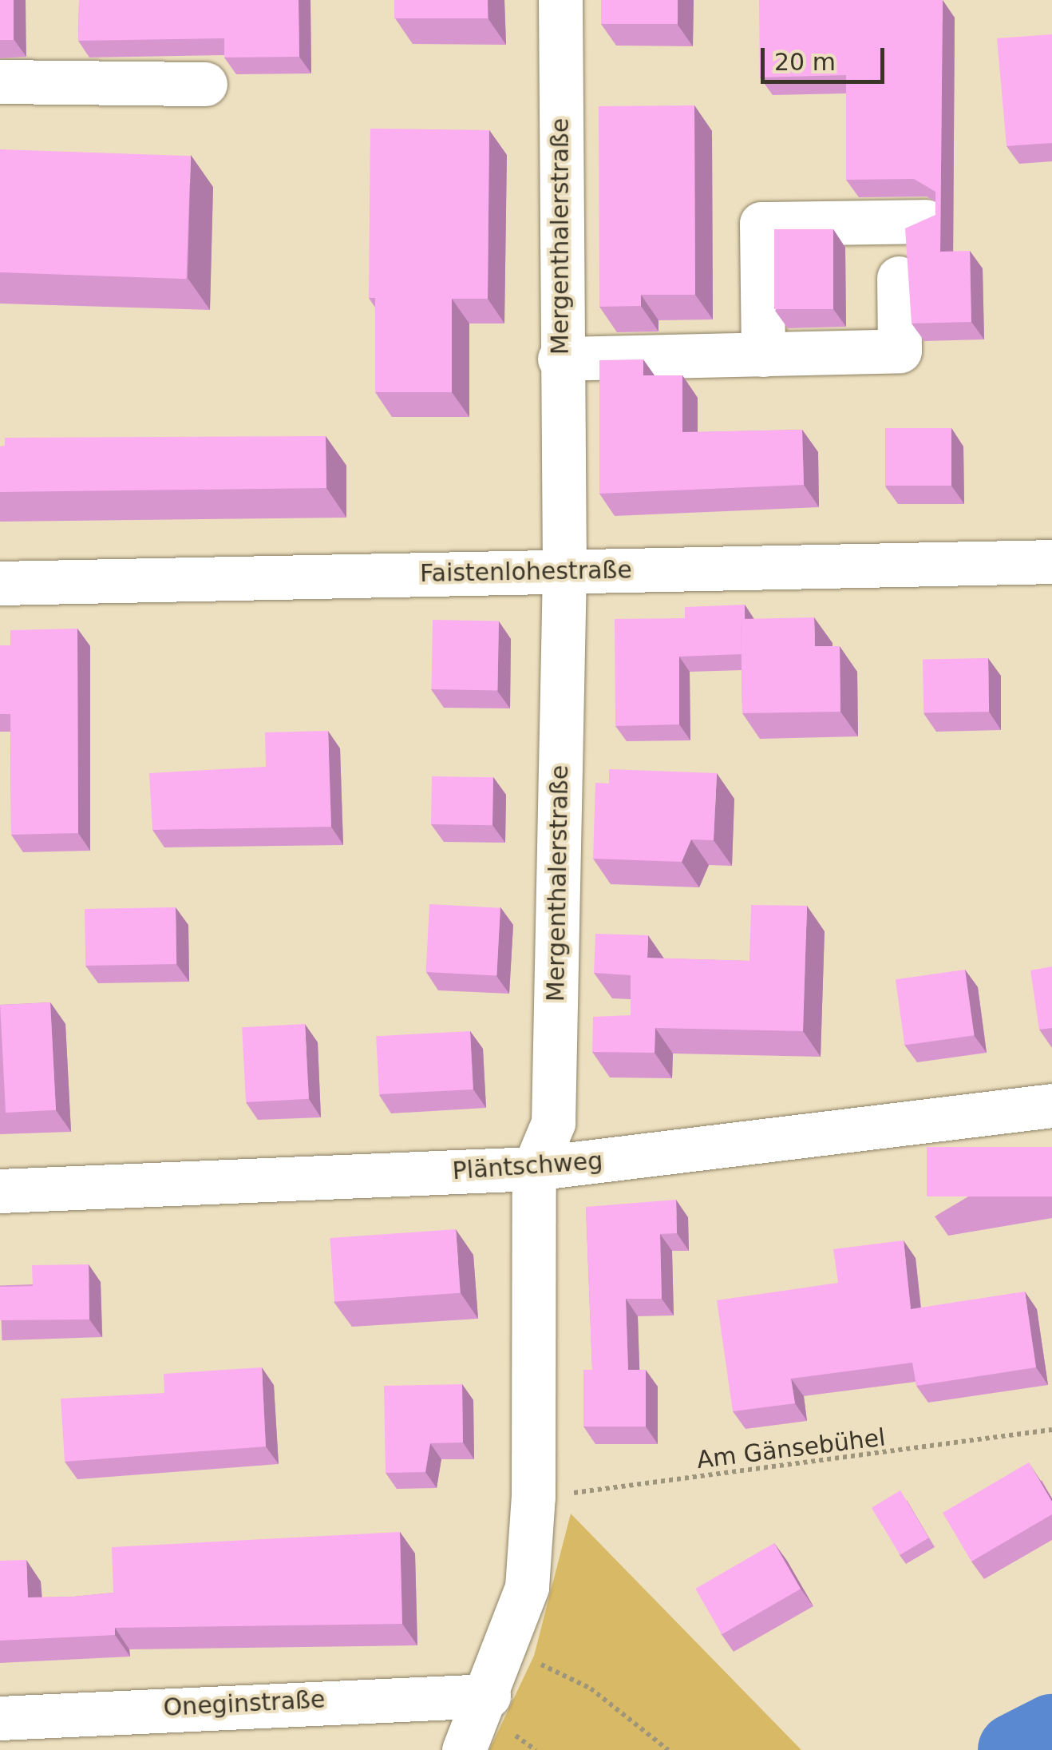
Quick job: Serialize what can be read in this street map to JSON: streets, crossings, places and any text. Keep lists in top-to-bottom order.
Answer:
{
  "streets": {
    "street": [
      "Mergenthalerstraße",
      "Faistenlohestraße",
      "Pläntschweg",
      "Oneginstraße"
    ],
    "path": ["Am Gänsebühel"]
  },
  "crossings": [
    ["Mergenthalerstraße", "Faistenlohestraße"],
    ["Mergenthalerstraße", "Pläntschweg"],
    ["Mergenthalerstraße", "Am Gänsebühel"],
    ["Mergenthalerstraße", "Oneginstraße"]
  ],
  "scale_bar": "20 m"
}
